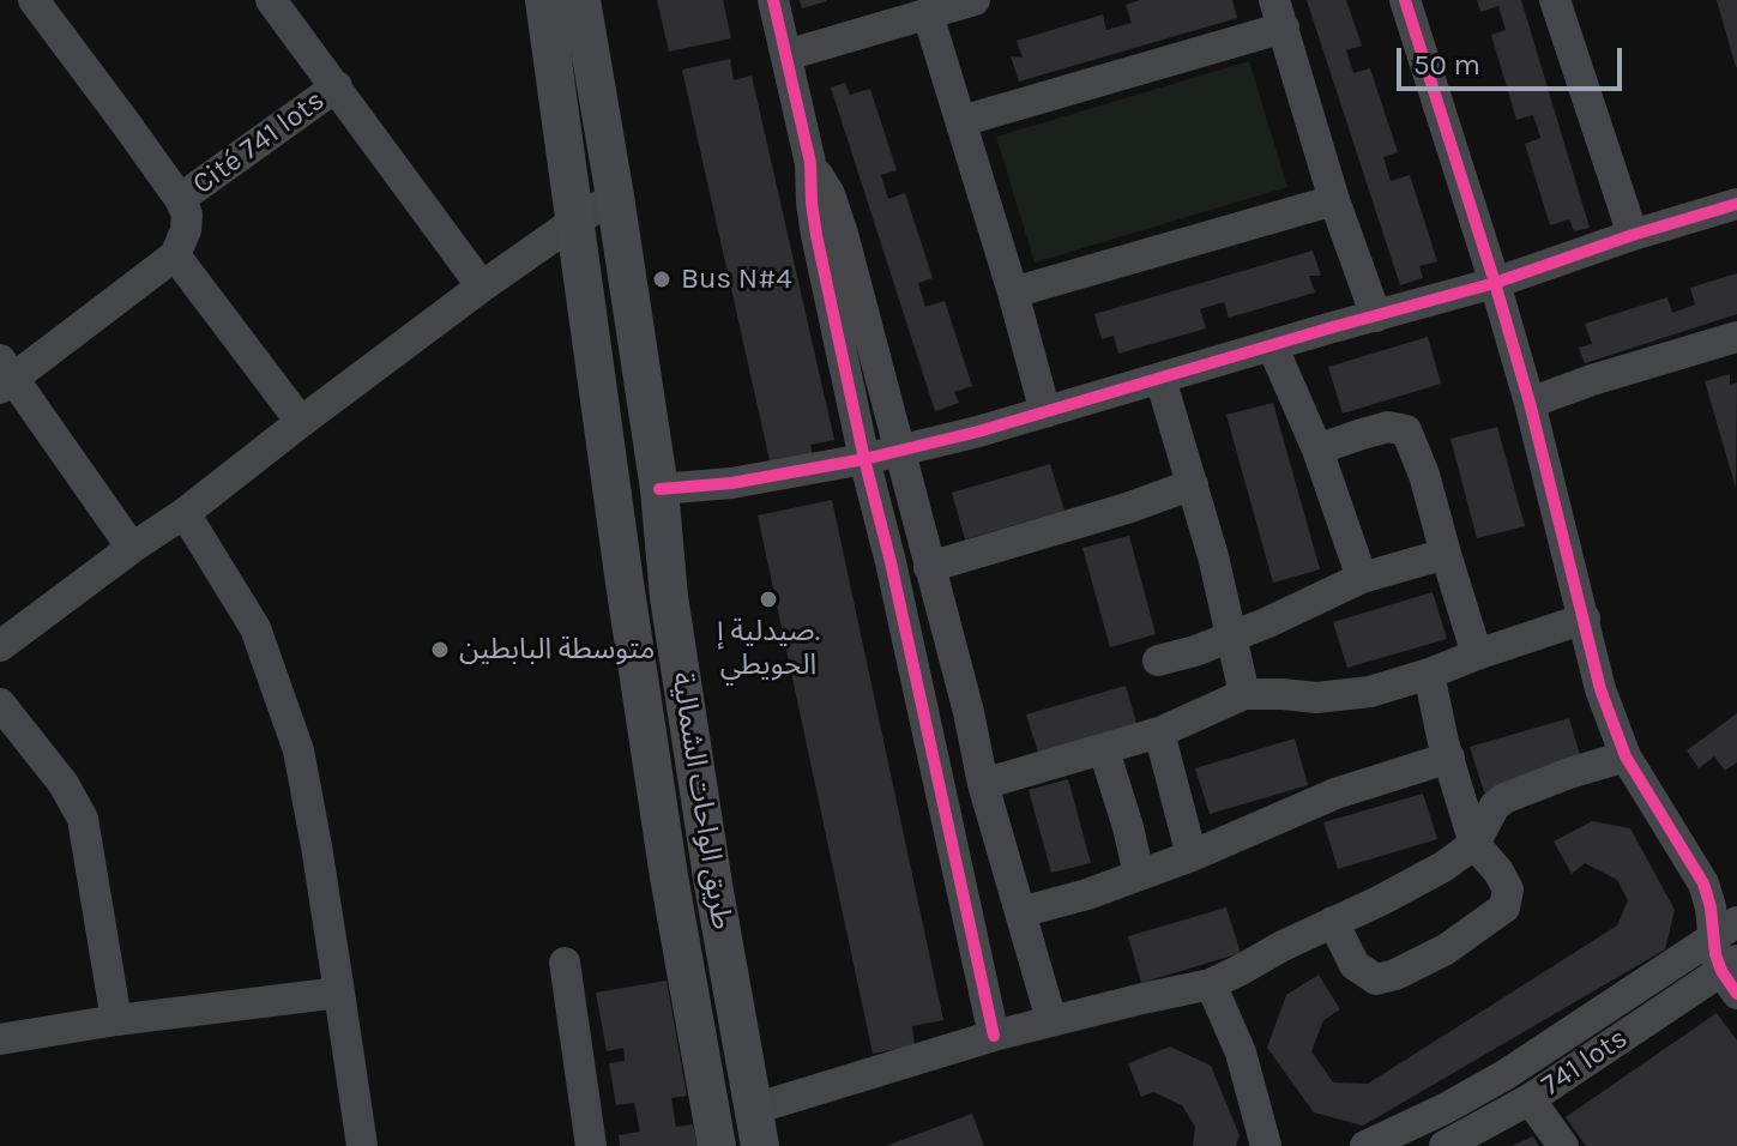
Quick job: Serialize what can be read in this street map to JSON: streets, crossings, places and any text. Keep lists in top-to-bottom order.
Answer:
{
  "streets": {
    "main road": ["طريق الواحات الشمالية"],
    "street": ["Cité 741 lots", "741 lots"]
  },
  "places": ["Bus N#4", "صيدلية إ. الحويطي", "متوسطة البابطين"],
  "scale_bar": "50 m"
}
